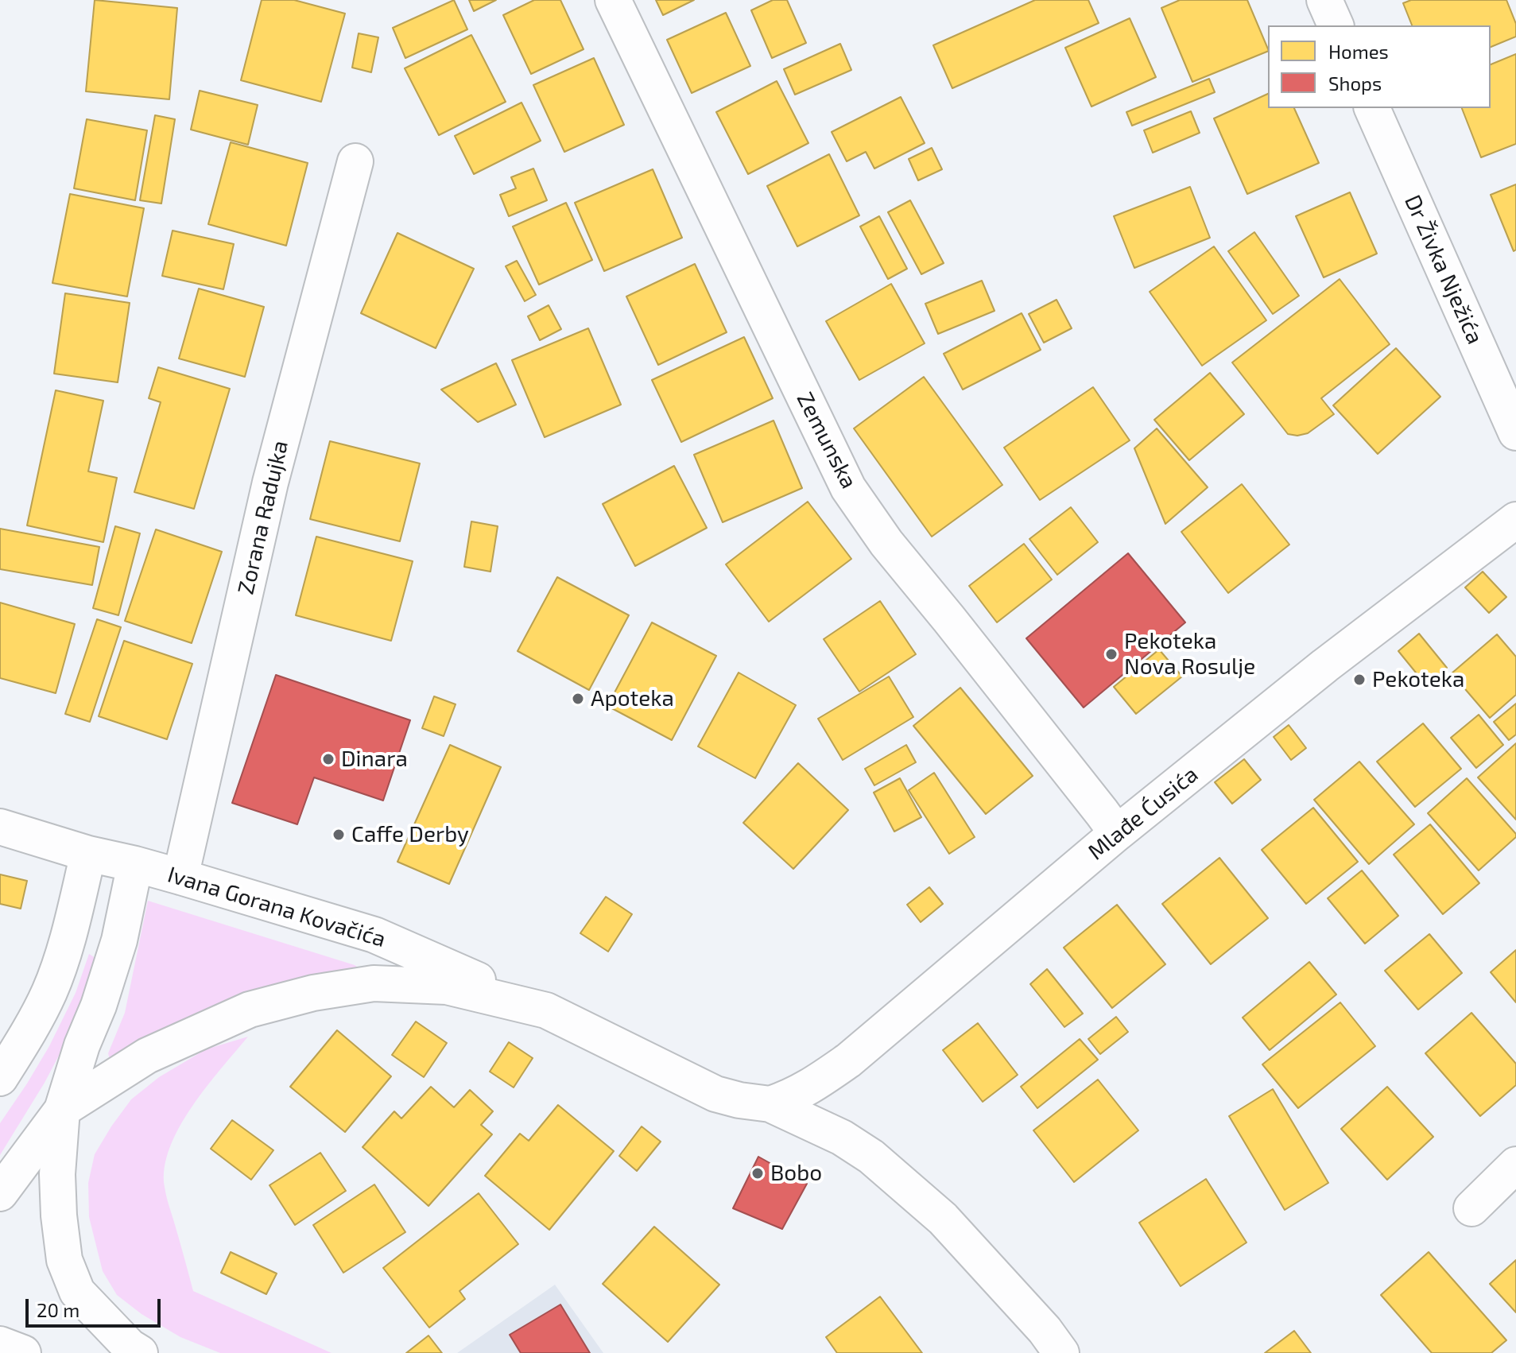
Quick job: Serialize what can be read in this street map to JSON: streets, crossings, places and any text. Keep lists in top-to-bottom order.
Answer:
{
  "streets": {
    "street": [
      "Dr Živka Nježića",
      "Zemunska",
      "Zorana Radujka",
      "Mlađe Ćusića",
      "Ivana Gorana Kovačića"
    ]
  },
  "crossings": [
    ["Zemunska", "Mlađe Ćusića"],
    ["Zorana Radujka", "Ivana Gorana Kovačića"]
  ],
  "places": [
    "Pekoteka Nova Rosulje",
    "Pekoteka",
    "Apoteka",
    "Dinara",
    "Caffe Derby",
    "Bobo"
  ],
  "legend": ["Homes", "Shops"],
  "scale_bar": "20 m"
}
